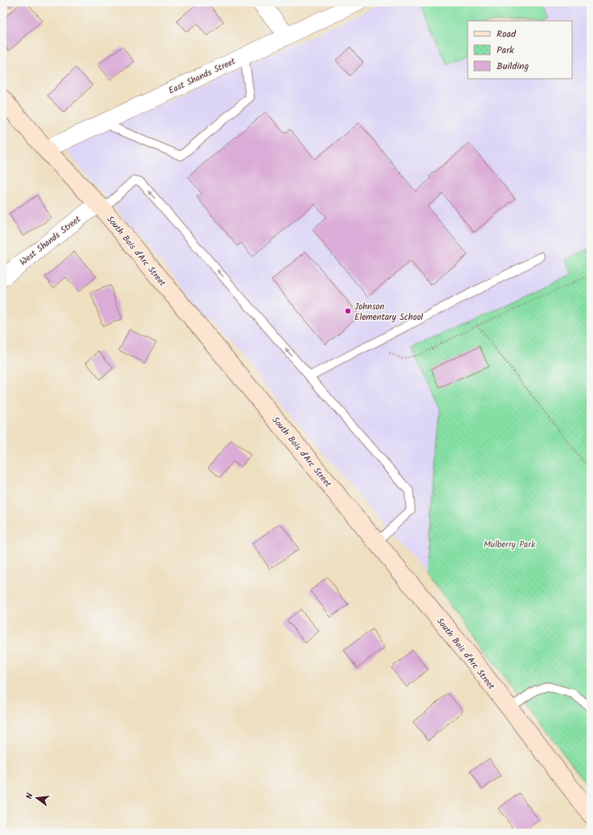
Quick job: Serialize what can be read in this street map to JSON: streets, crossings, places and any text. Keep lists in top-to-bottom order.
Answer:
{
  "streets": {
    "main road": ["South Bois d'Arc Street"],
    "street": ["East Shands Street", "West Shands Street"]
  },
  "crossings": [
    ["East Shands Street", "South Bois d'Arc Street"],
    ["West Shands Street", "South Bois d'Arc Street"]
  ],
  "parks": ["Mulberry Park"],
  "places": ["Johnson Elementary School"],
  "legend": ["Road", "Park", "Building"],
  "north": "left"
}
